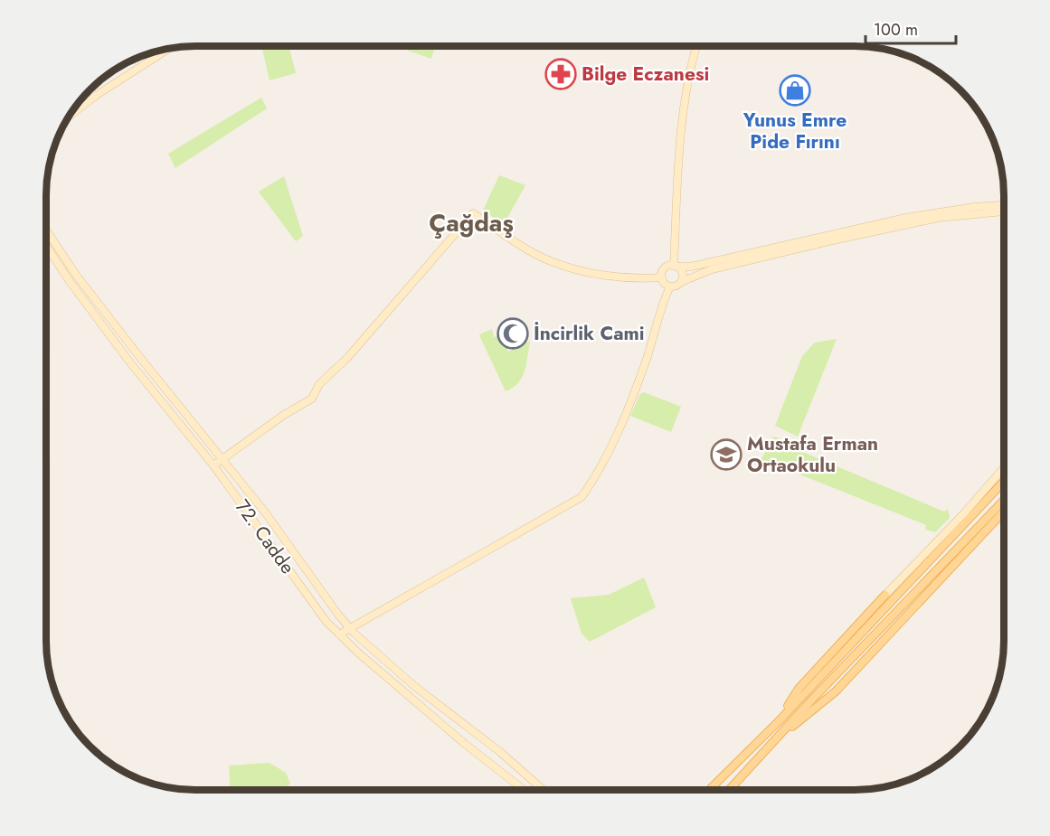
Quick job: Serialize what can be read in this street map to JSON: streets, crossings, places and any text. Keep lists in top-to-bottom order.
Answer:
{
  "streets": {
    "main road": ["72. Cadde"]
  },
  "districts": ["Çağdaş"],
  "places": {
    "pharmacy": ["Bilge Eczanesi"],
    "shop": ["Yunus Emre Pide Fırını"],
    "mosque": ["İncirlik Cami"],
    "school or university": ["Mustafa Erman Ortaokulu"]
  },
  "scale_bar": "100 m"
}
